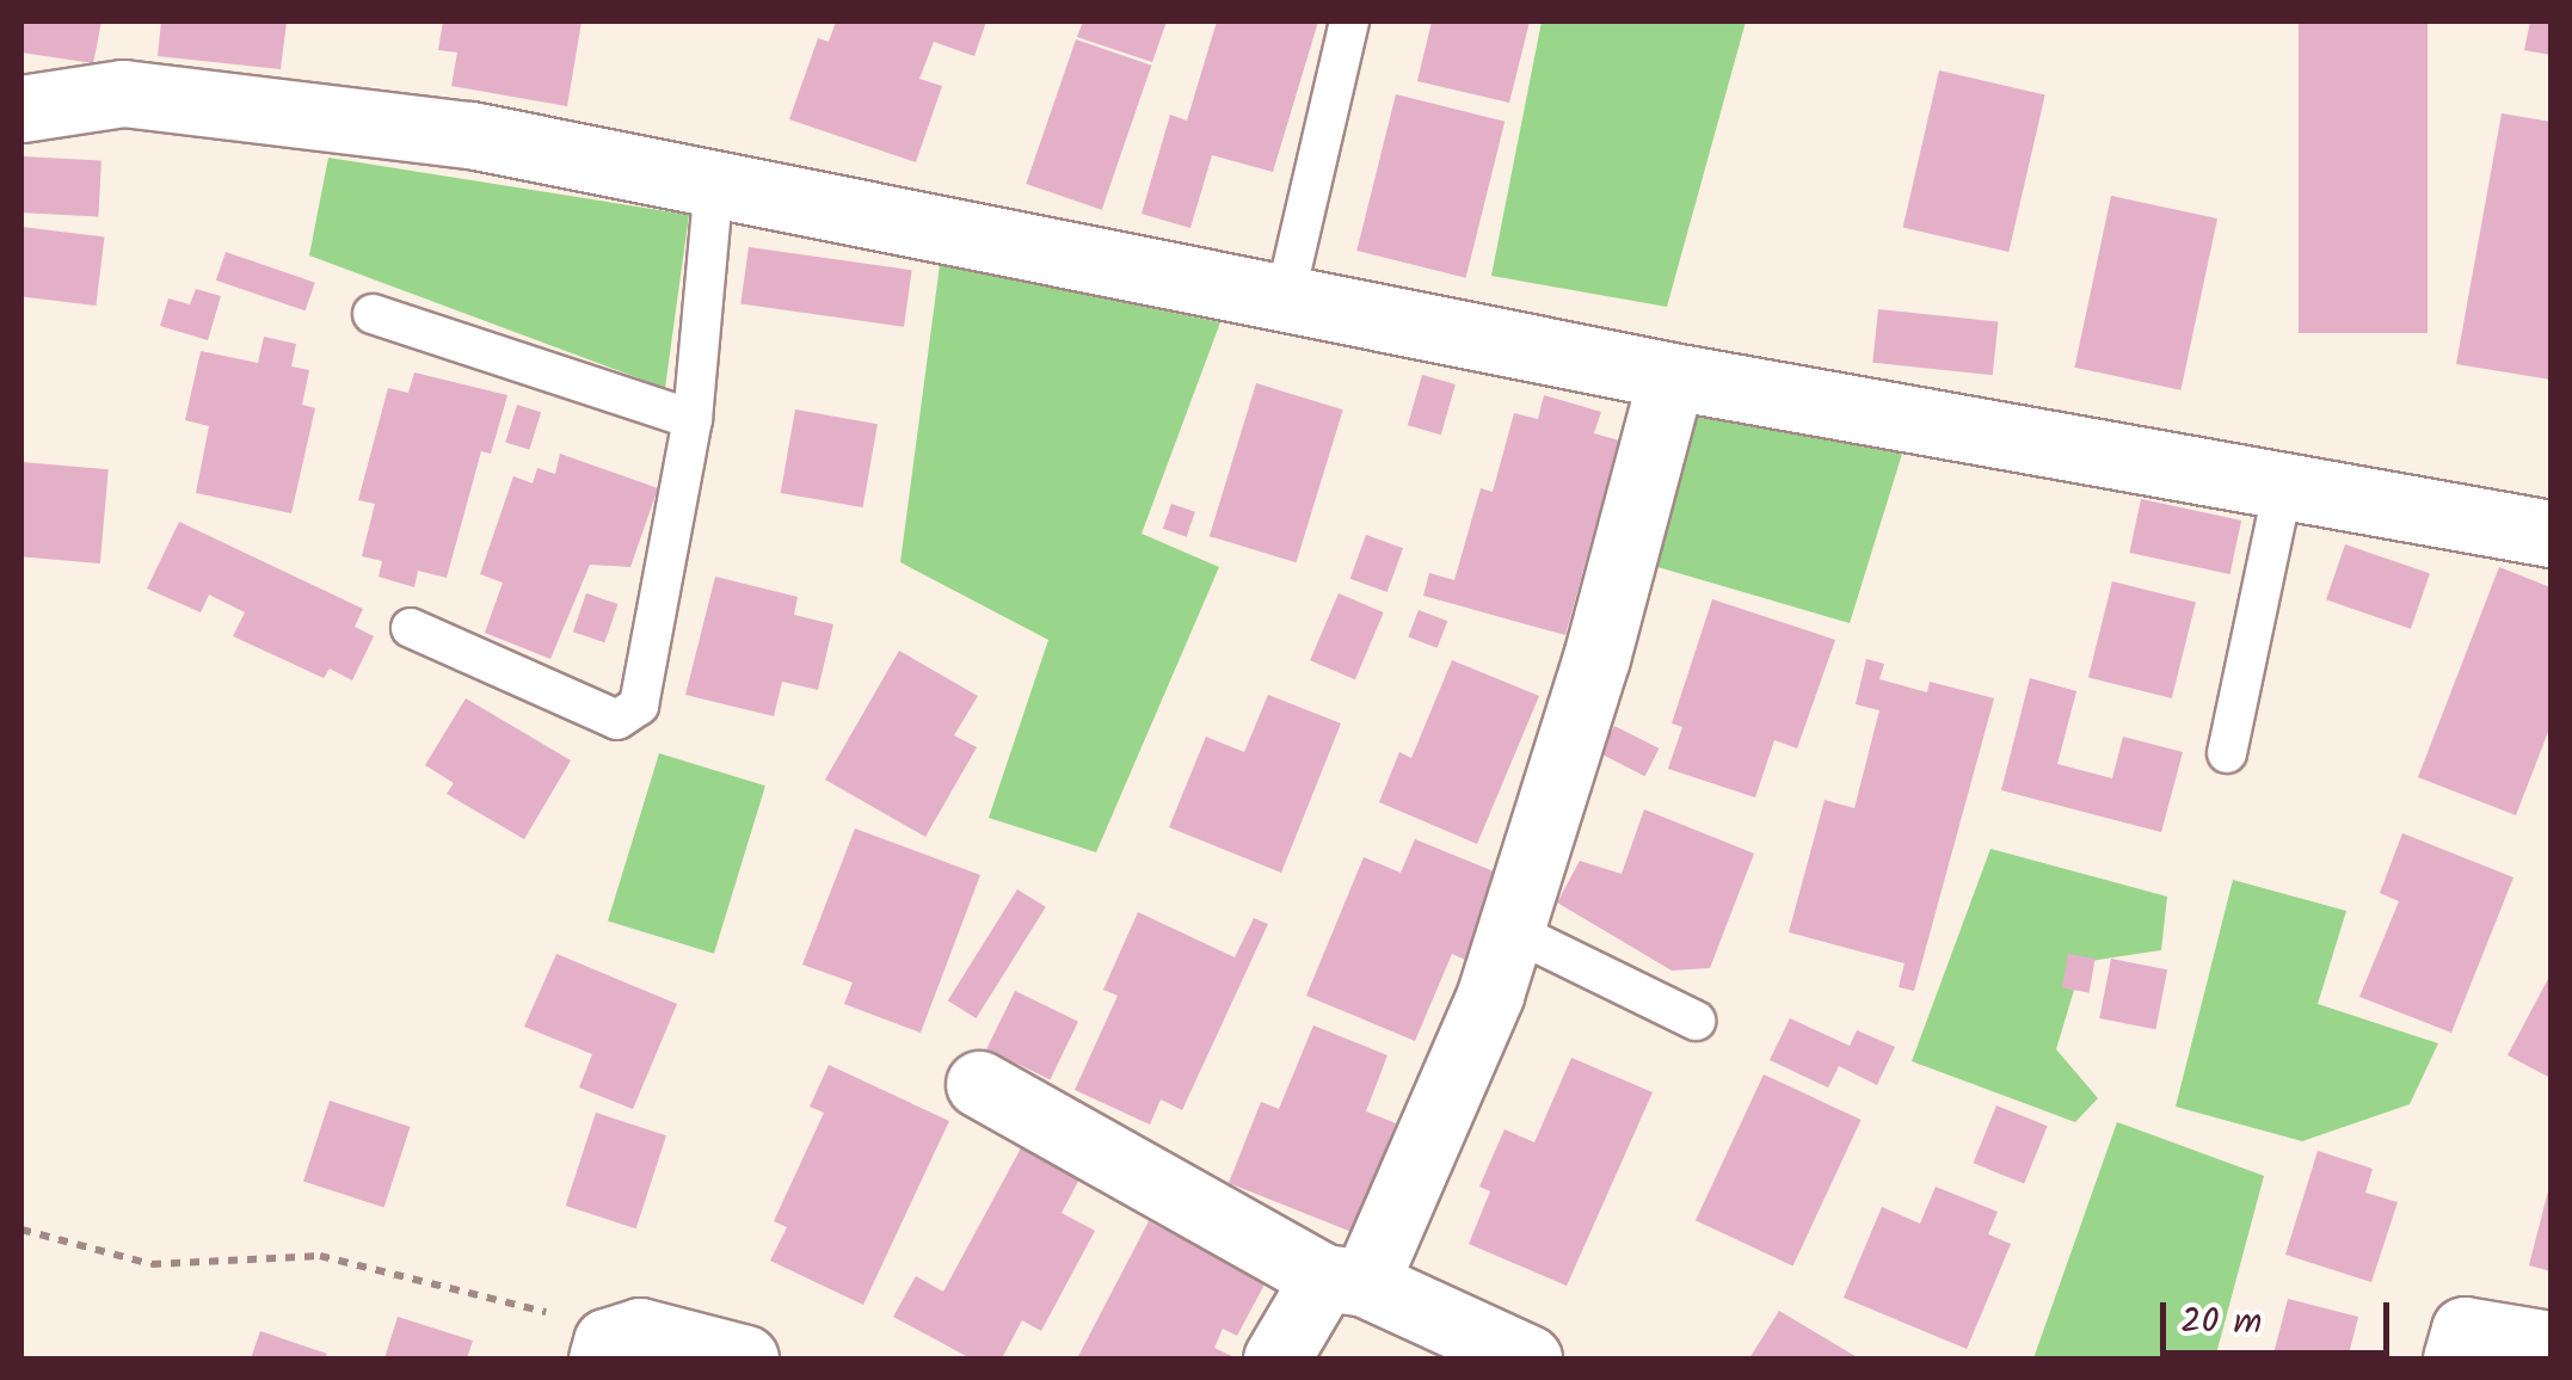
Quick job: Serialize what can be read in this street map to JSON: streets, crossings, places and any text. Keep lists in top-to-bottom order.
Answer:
{
  "scale_bar": "20 m"
}
